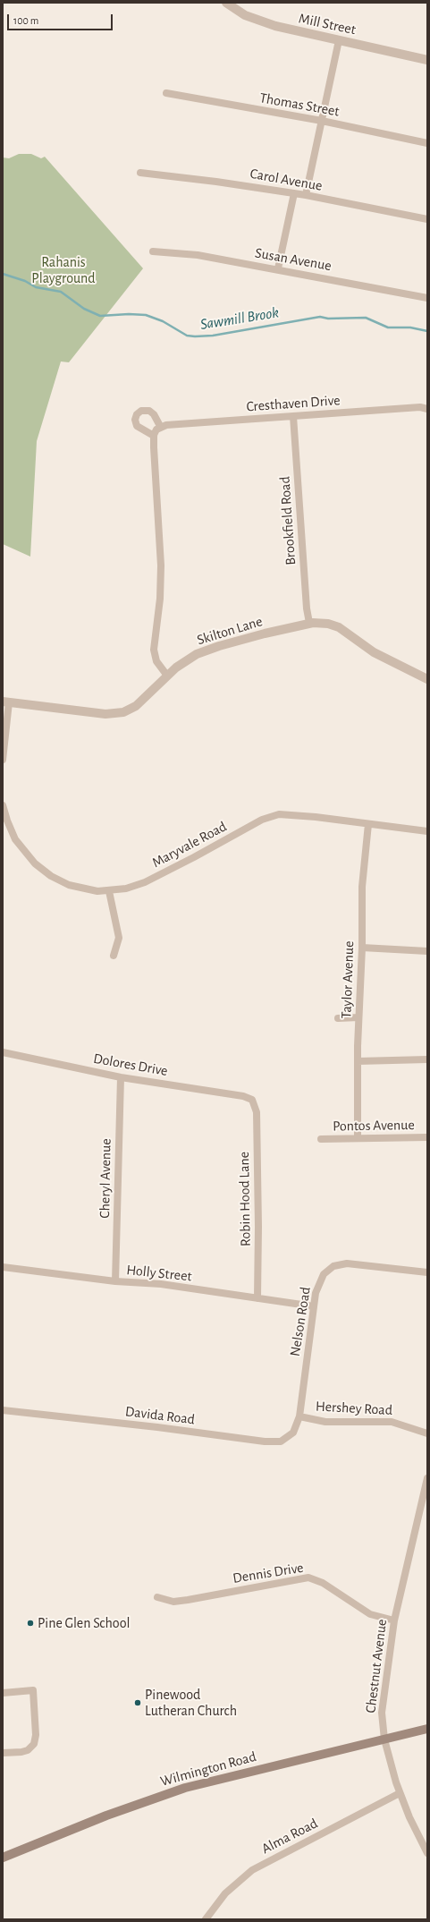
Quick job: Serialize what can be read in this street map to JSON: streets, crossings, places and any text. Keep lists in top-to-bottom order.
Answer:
{
  "streets": {
    "main road": ["Wilmington Road"],
    "street": [
      "Mill Street",
      "Thomas Street",
      "Carol Avenue",
      "Susan Avenue",
      "Cresthaven Drive",
      "Brookfield Road",
      "Skilton Lane",
      "Maryvale Road",
      "Taylor Avenue",
      "Dolores Drive",
      "Pontos Avenue",
      "Cheryl Avenue",
      "Robin Hood Lane",
      "Holly Street",
      "Nelson Road",
      "Hershey Road",
      "Davida Road",
      "Dennis Drive",
      "Chestnut Avenue",
      "Alma Road"
    ]
  },
  "crossings": [
    ["Cresthaven Drive", "Brookfield Road"],
    ["Brookfield Road", "Skilton Lane"],
    ["Maryvale Road", "Taylor Avenue"],
    ["Taylor Avenue", "Pontos Avenue"],
    ["Dolores Drive", "Cheryl Avenue"],
    ["Dolores Drive", "Robin Hood Lane"],
    ["Cheryl Avenue", "Holly Street"],
    ["Robin Hood Lane", "Holly Street"],
    ["Holly Street", "Nelson Road"],
    ["Nelson Road", "Hershey Road"],
    ["Nelson Road", "Davida Road"],
    ["Hershey Road", "Davida Road"],
    ["Dennis Drive", "Chestnut Avenue"],
    ["Chestnut Avenue", "Wilmington Road"],
    ["Chestnut Avenue", "Alma Road"]
  ],
  "water": ["Sawmill Brook"],
  "parks": ["Rahanis Playground"],
  "places": ["Pine Glen School", "Pinewood Lutheran Church"],
  "scale_bar": "100 m"
}
